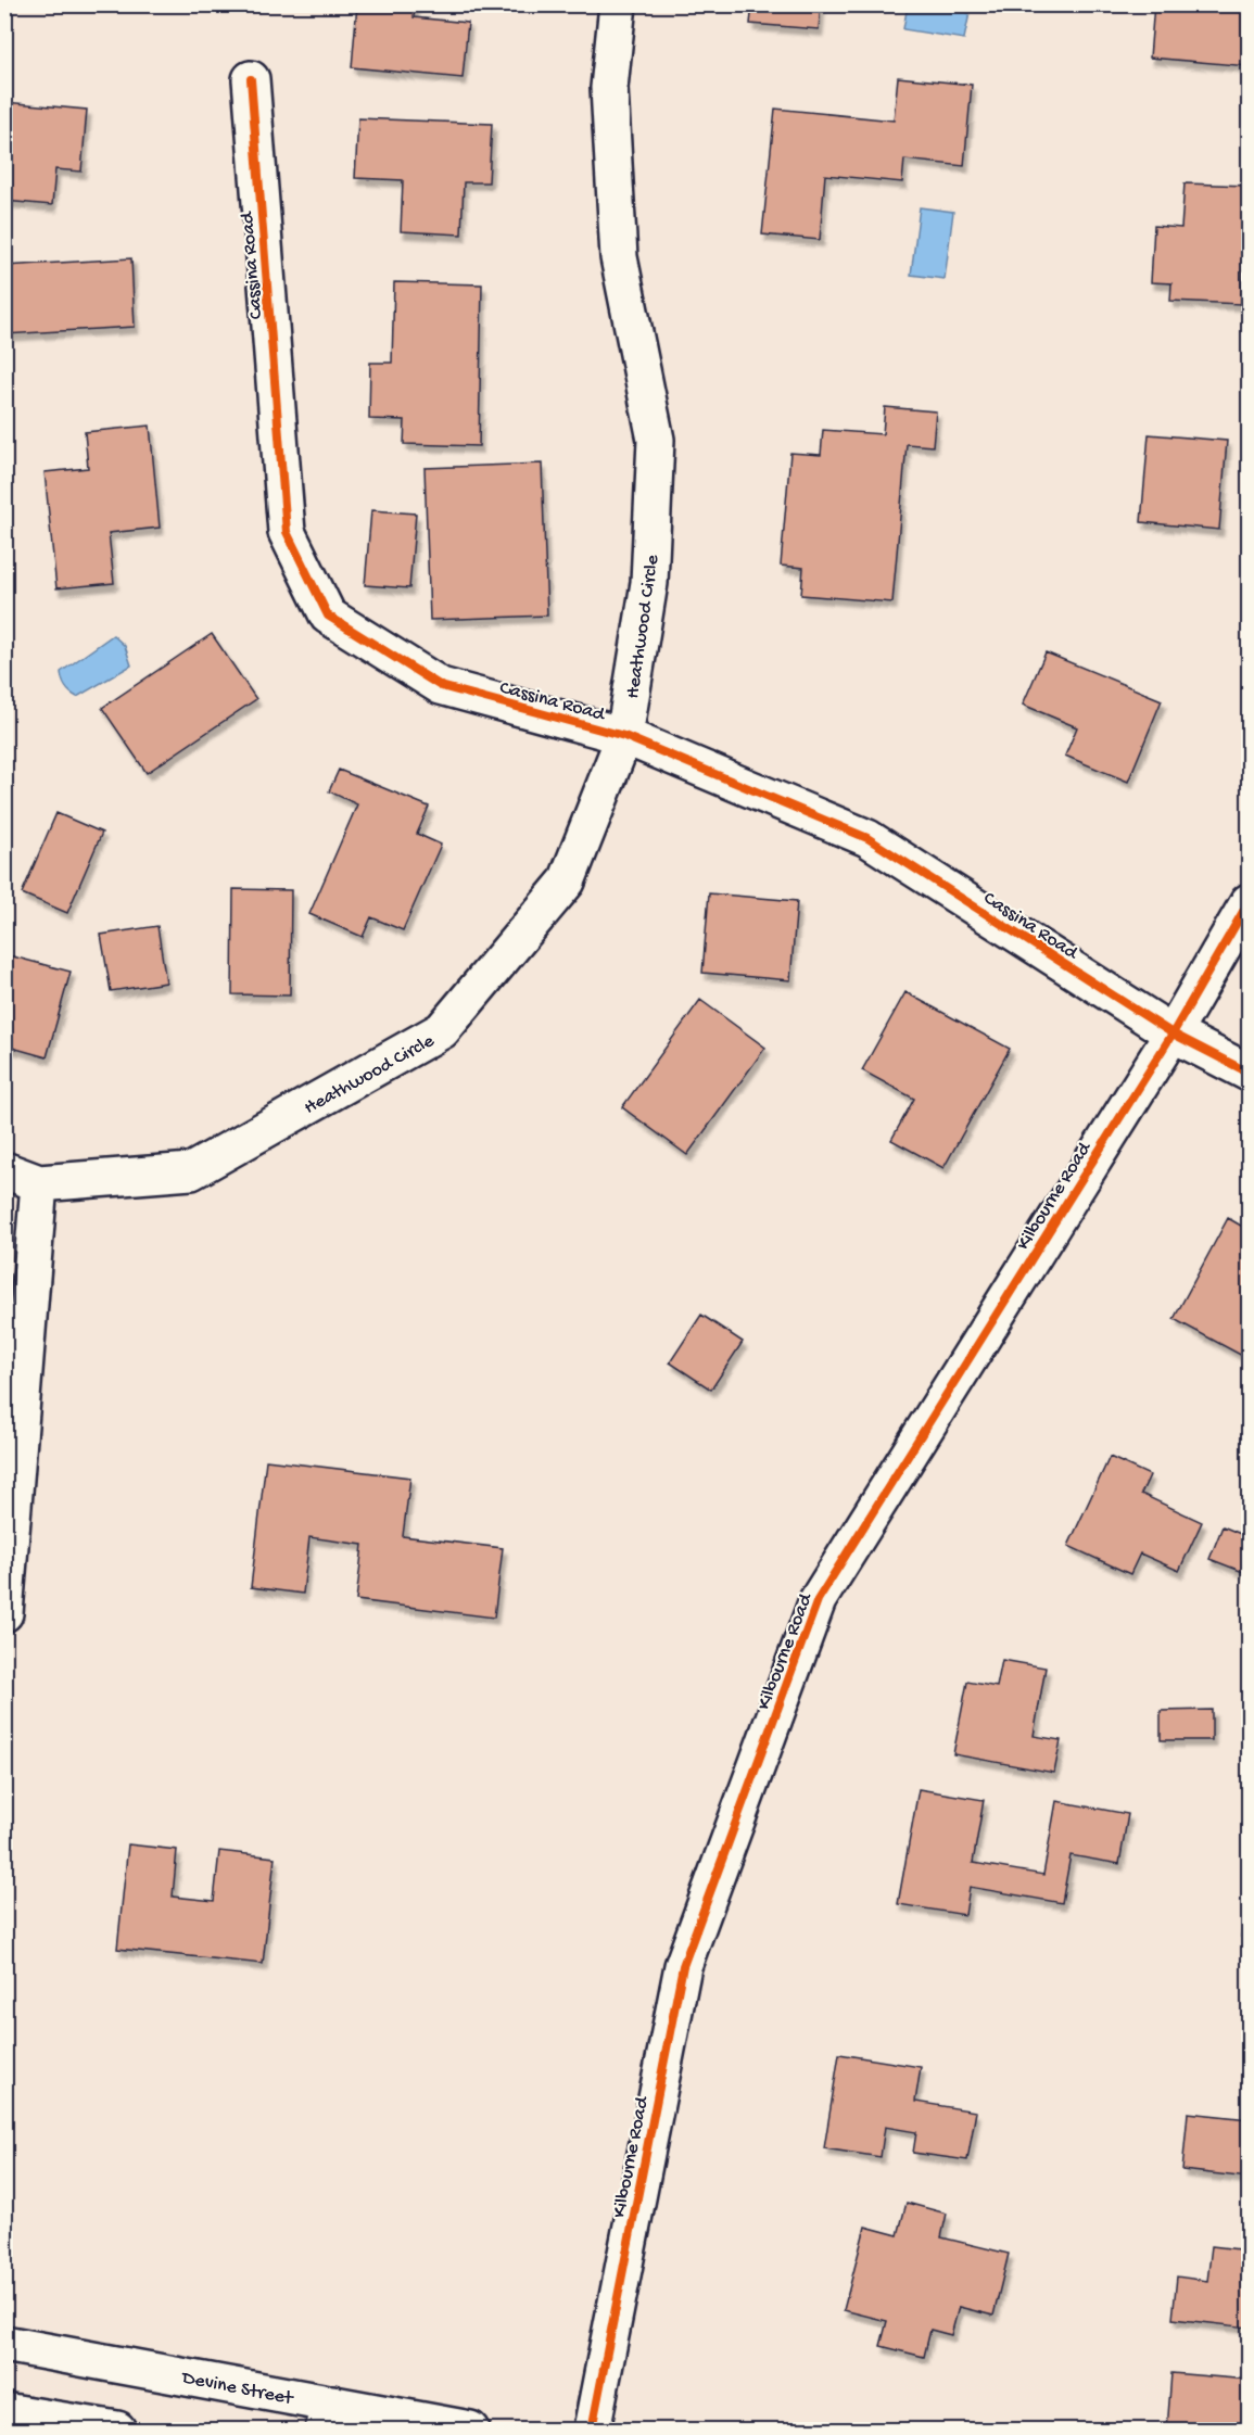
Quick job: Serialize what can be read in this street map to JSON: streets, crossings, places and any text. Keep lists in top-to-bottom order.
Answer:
{
  "streets": {
    "street": [
      "Cassina Road",
      "Heathwood Circle",
      "Kilbourne Road",
      "Devine Street"
    ]
  },
  "crossings": [
    ["Cassina Road", "Heathwood Circle"],
    ["Cassina Road", "Kilbourne Road"]
  ]
}
